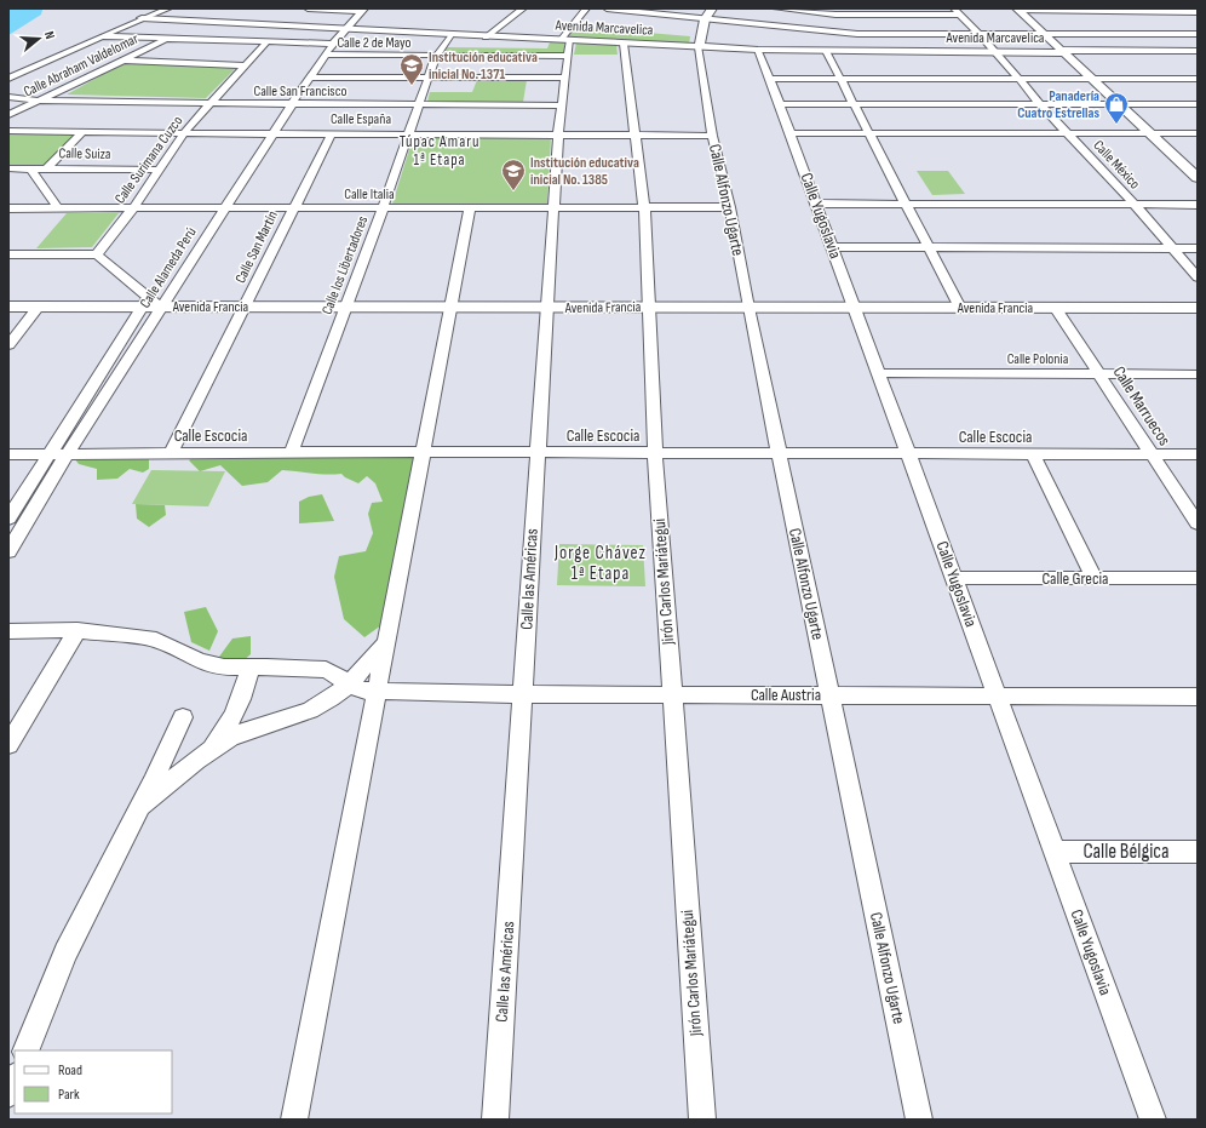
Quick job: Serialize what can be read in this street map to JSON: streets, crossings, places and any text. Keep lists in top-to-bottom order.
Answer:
{
  "streets": {
    "street": [
      "Avenida Marcavelica",
      "Calle 2 de Mayo",
      "Calle Abraham Valdelomar",
      "Calle San Francisco",
      "Calle España",
      "Calle Suiza",
      "Calle Surimana Cuzco",
      "Calle México",
      "Calle Italia",
      "Calle Alfonzo Ugarte",
      "Calle Yugoslavia",
      "Calle San Martín",
      "Calle los Libertadores",
      "Calle Alameda Perú",
      "Avenida Francia",
      "Calle Polonia",
      "Calle Marruecos",
      "Calle Escocia",
      "Calle Grecia",
      "Calle las Américas",
      "Jirón Carlos Mariátegui",
      "Calle Austria",
      "Calle Bélgica"
    ]
  },
  "crossings": [
    ["Avenida Marcavelica", "Calle 2 de Mayo"],
    ["Avenida Marcavelica", "Calle México"],
    ["Avenida Marcavelica", "Calle Alfonzo Ugarte"],
    ["Avenida Marcavelica", "Calle Yugoslavia"],
    ["Avenida Marcavelica", "Calle los Libertadores"],
    ["Avenida Marcavelica", "Calle Alameda Perú"],
    ["Avenida Marcavelica", "Calle las Américas"],
    ["Avenida Marcavelica", "Jirón Carlos Mariátegui"],
    ["Calle 2 de Mayo", "Calle los Libertadores"],
    ["Calle 2 de Mayo", "Calle Alameda Perú"],
    ["Calle 2 de Mayo", "Calle las Américas"],
    ["Calle Abraham Valdelomar", "Calle San Francisco"],
    ["Calle San Francisco", "Calle Surimana Cuzco"],
    ["Calle San Francisco", "Calle los Libertadores"],
    ["Calle San Francisco", "Calle Alameda Perú"],
    ["Calle San Francisco", "Calle las Américas"],
    ["Calle España", "Calle Surimana Cuzco"],
    ["Calle España", "Calle Alfonzo Ugarte"],
    ["Calle España", "Calle San Martín"],
    ["Calle España", "Calle los Libertadores"],
    ["Calle España", "Calle Alameda Perú"],
    ["Calle España", "Calle las Américas"],
    ["Calle España", "Jirón Carlos Mariátegui"],
    ["Calle Suiza", "Calle Surimana Cuzco"],
    ["Calle Surimana Cuzco", "Calle Italia"],
    ["Calle Italia", "Calle Alfonzo Ugarte"],
    ["Calle Italia", "Calle San Martín"],
    ["Calle Italia", "Calle los Libertadores"],
    ["Calle Italia", "Calle Alameda Perú"],
    ["Calle Italia", "Calle las Américas"],
    ["Calle Italia", "Jirón Carlos Mariátegui"],
    ["Calle Alfonzo Ugarte", "Avenida Francia"],
    ["Calle Alfonzo Ugarte", "Calle Escocia"],
    ["Calle Alfonzo Ugarte", "Calle Austria"],
    ["Calle Yugoslavia", "Avenida Francia"],
    ["Calle Yugoslavia", "Calle Polonia"],
    ["Calle Yugoslavia", "Calle Escocia"],
    ["Calle Yugoslavia", "Calle Grecia"],
    ["Calle Yugoslavia", "Calle Austria"],
    ["Calle Yugoslavia", "Calle Bélgica"],
    ["Calle San Martín", "Avenida Francia"],
    ["Calle San Martín", "Calle Escocia"],
    ["Calle los Libertadores", "Avenida Francia"],
    ["Calle los Libertadores", "Calle Escocia"],
    ["Calle Alameda Perú", "Avenida Francia"],
    ["Calle Alameda Perú", "Calle Escocia"],
    ["Avenida Francia", "Calle Marruecos"],
    ["Avenida Francia", "Calle las Américas"],
    ["Avenida Francia", "Jirón Carlos Mariátegui"],
    ["Calle Polonia", "Calle Marruecos"],
    ["Calle Marruecos", "Calle Escocia"],
    ["Calle Escocia", "Calle las Américas"],
    ["Calle Escocia", "Jirón Carlos Mariátegui"],
    ["Calle las Américas", "Calle Austria"],
    ["Jirón Carlos Mariátegui", "Calle Austria"]
  ],
  "districts": ["Túpac Amaru 1ª Etapa", "Jorge Chávez 1ª Etapa"],
  "places": {
    "school or university": ["Institución educativa inicial No. 1371", "Institución educativa inicial No. 1385"],
    "shop": ["Panadería Cuatro Estrellas"]
  },
  "legend": ["Road", "Park"],
  "north": "right"
}
